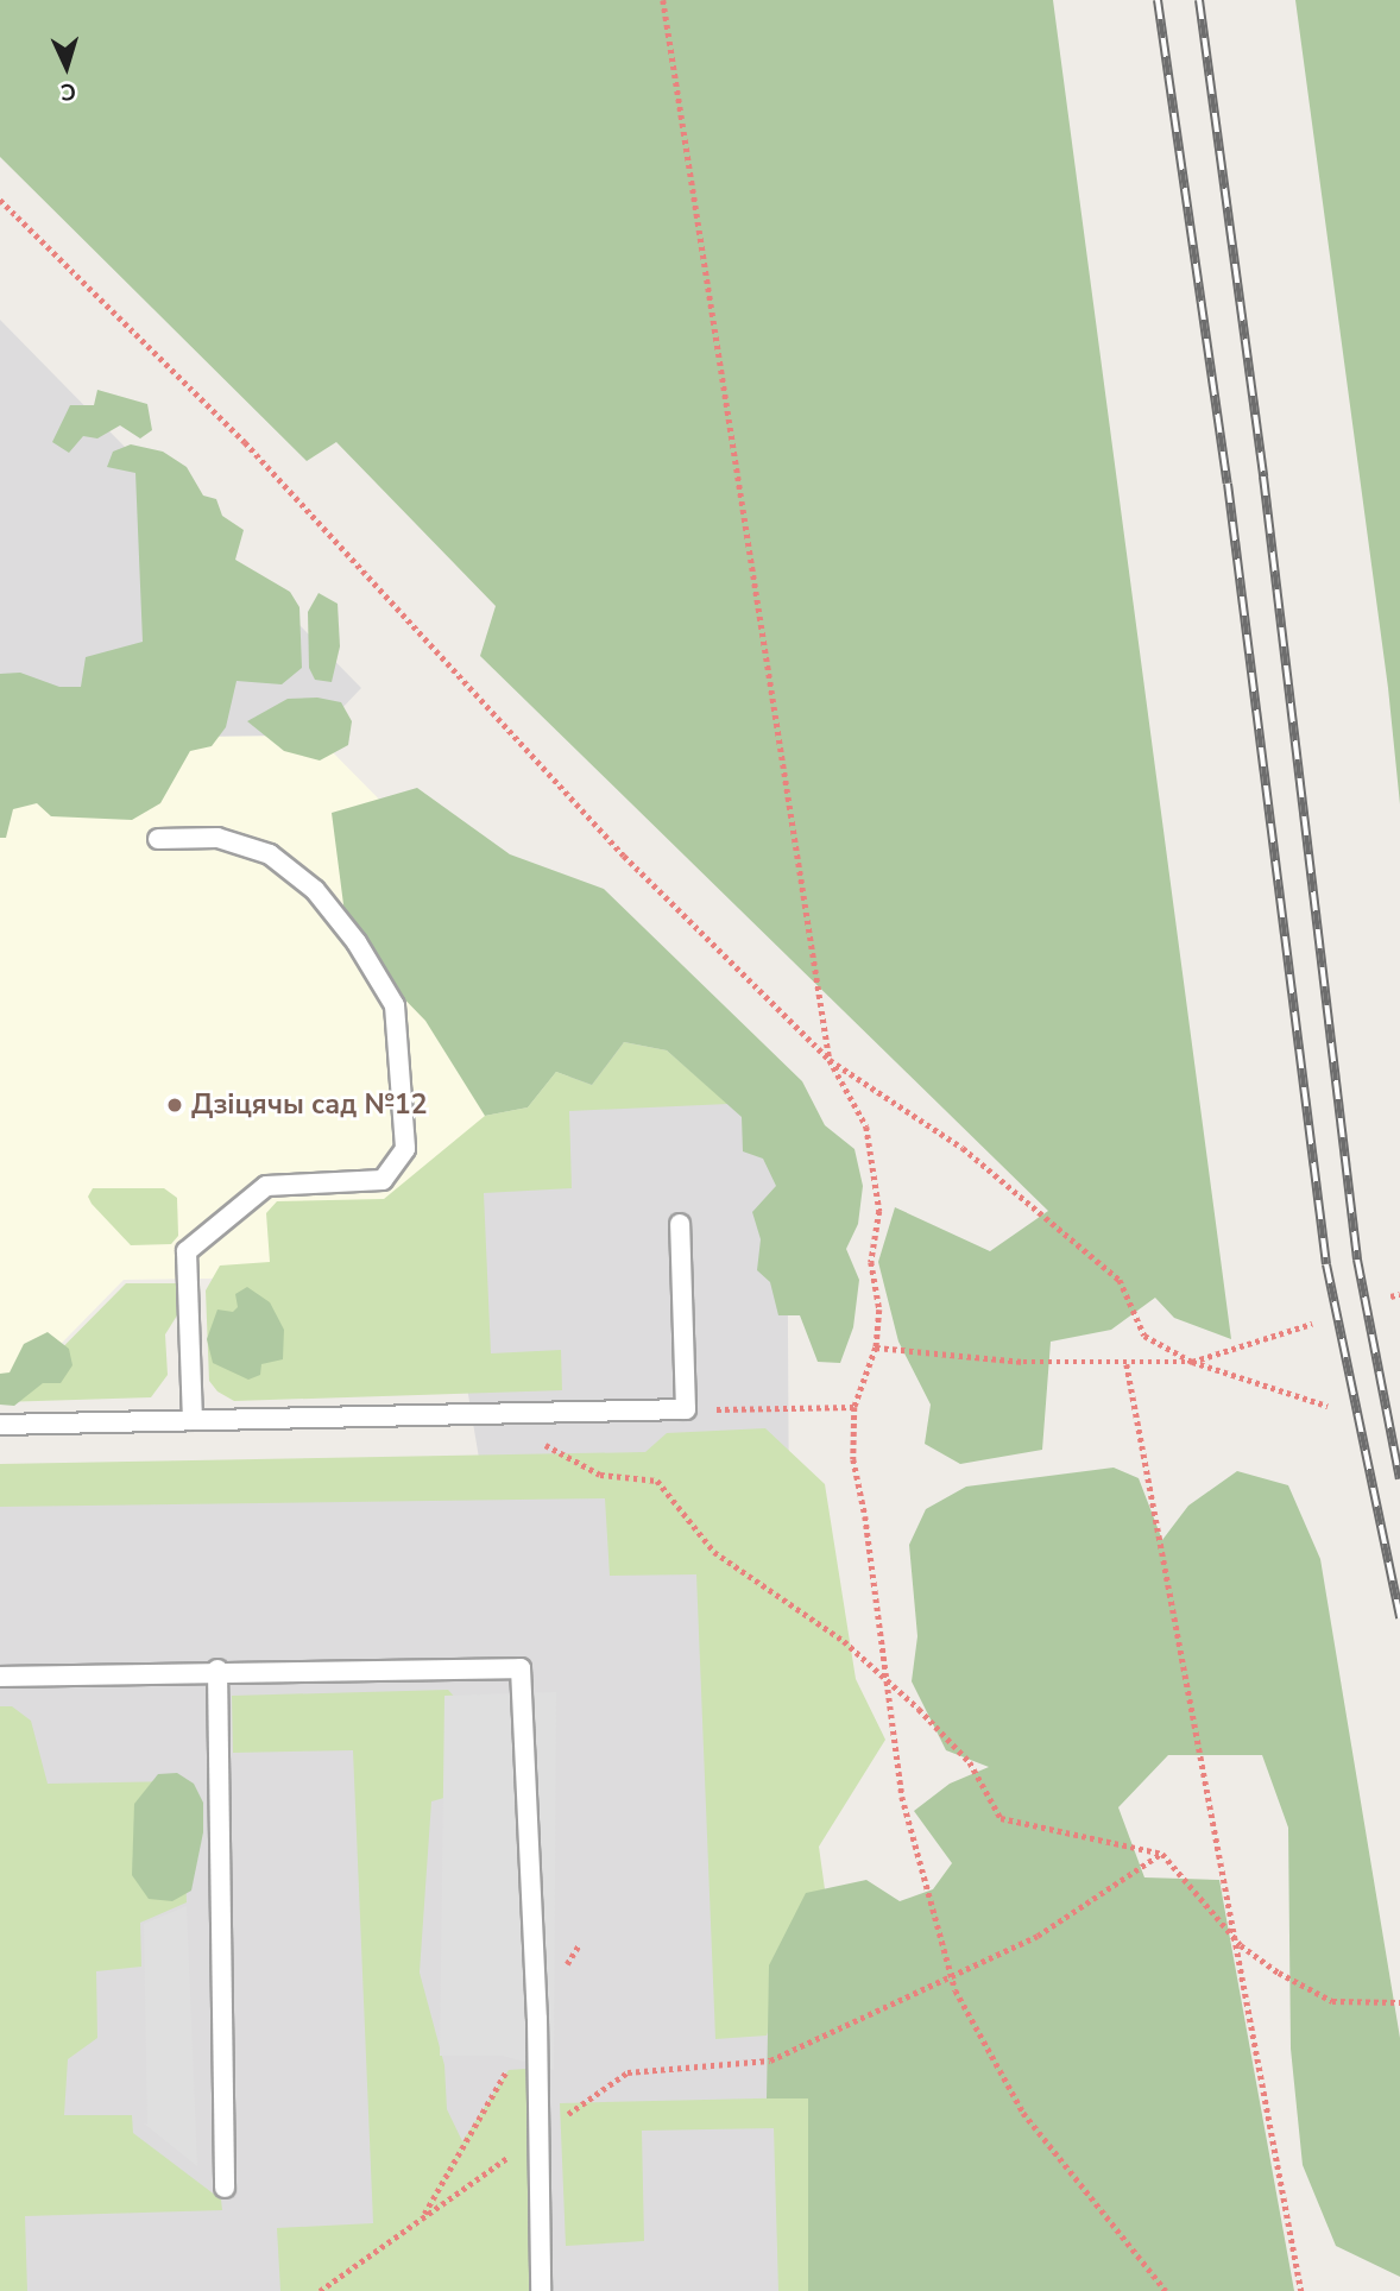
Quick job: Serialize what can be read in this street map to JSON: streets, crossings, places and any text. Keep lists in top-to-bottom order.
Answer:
{
  "places": ["Дзіцячы сад №12"],
  "north": "bottom"
}
